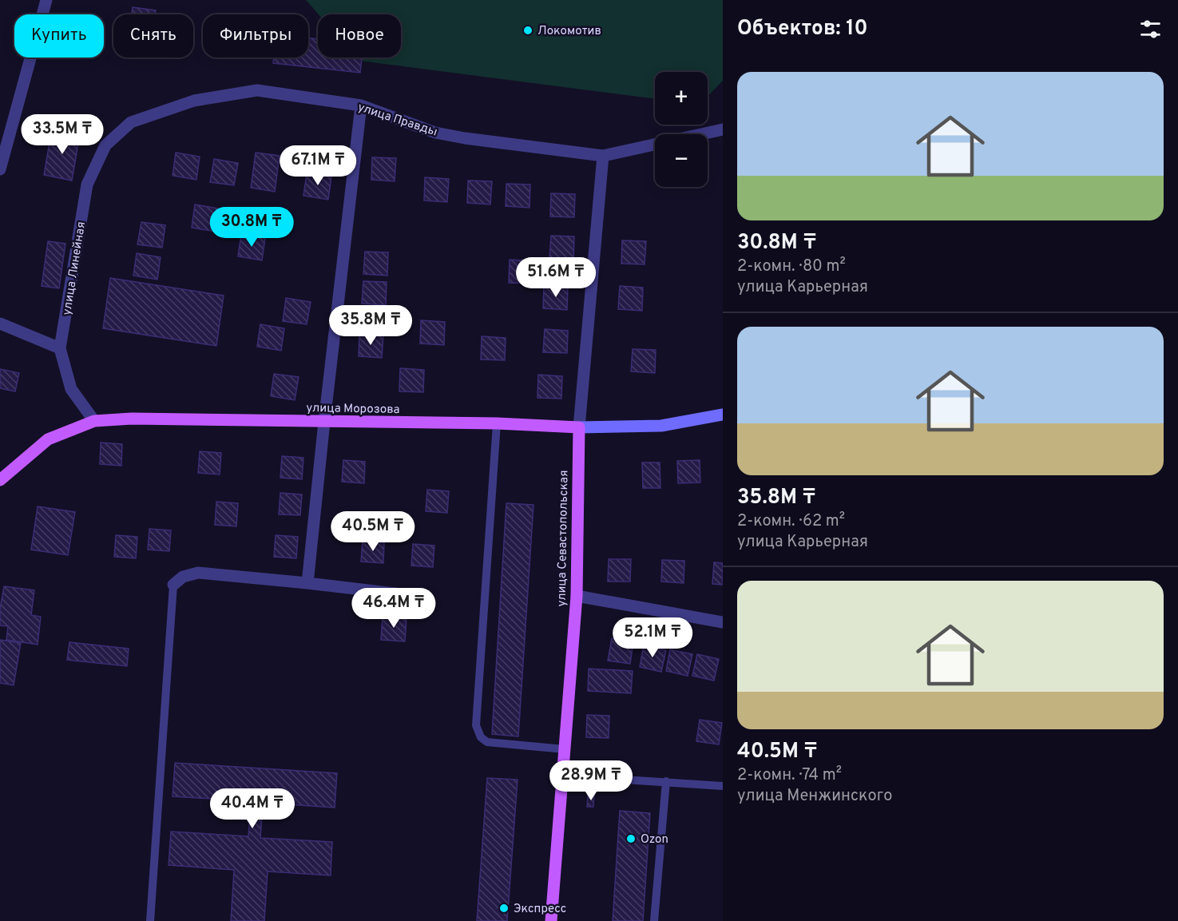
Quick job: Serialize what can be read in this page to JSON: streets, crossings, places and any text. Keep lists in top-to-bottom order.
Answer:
{
  "streets": {
    "main road": ["улица Морозова", "улица Севастопольская"],
    "street": ["улица Правды", "улица Линейная"]
  },
  "crossings": [
    ["улица Правды", "улица Линейная"],
    ["улица Правды", "улица Севастопольская"],
    ["улица Линейная", "улица Морозова"],
    ["улица Морозова", "улица Севастопольская"]
  ],
  "places": ["Локомотив", "Ozon", "Экспресс"],
  "page": {
    "heading": "Объектов: 10",
    "chip": [
      "Купить",
      "Снять",
      "Фильтры",
      "Новое"
    ],
    "list": [
      {
        "name": "30.8M ₸",
        "note": "2-комн. · 80 m² · улица Карьерная"
      },
      {
        "name": "35.8M ₸",
        "note": "2-комн. · 62 m² · улица Карьерная"
      },
      {
        "name": "40.5M ₸",
        "note": "2-комн. · 74 m² · улица Менжинского"
      }
    ],
    "map_buttons": ["+", "−"],
    "price": [
      "33.5M ₸",
      "67.1M ₸",
      "30.8M ₸",
      "51.6M ₸",
      "35.8M ₸",
      "40.5M ₸",
      "46.4M ₸",
      "52.1M ₸",
      "28.9M ₸",
      "40.4M ₸"
    ]
  }
}
